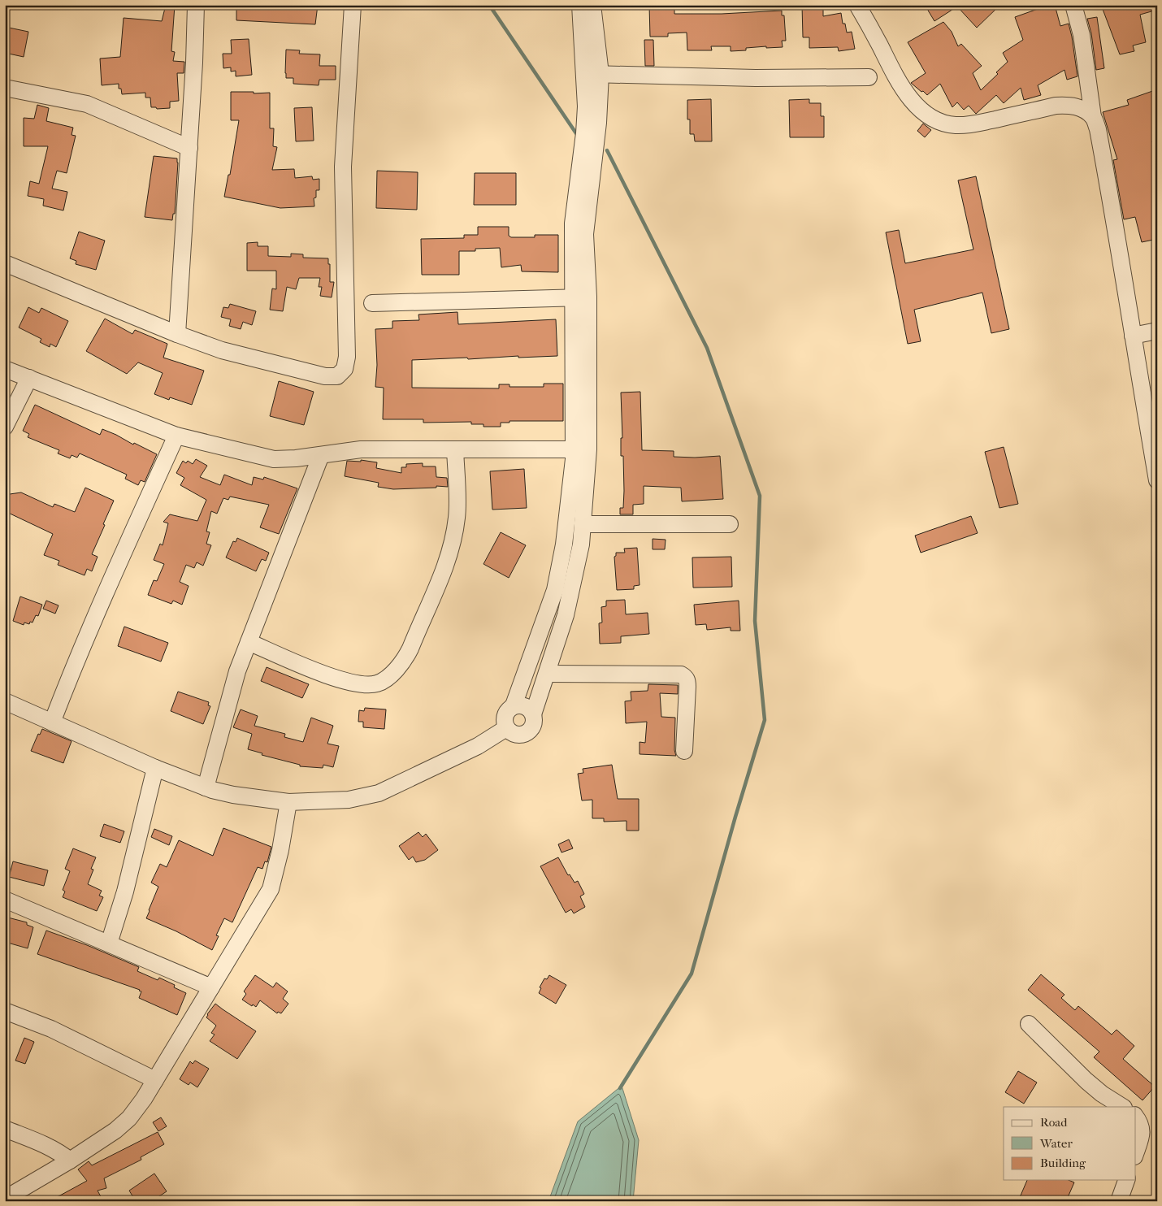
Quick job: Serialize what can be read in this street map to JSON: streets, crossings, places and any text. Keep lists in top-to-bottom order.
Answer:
{
  "legend": ["Road", "Water", "Building"]
}
